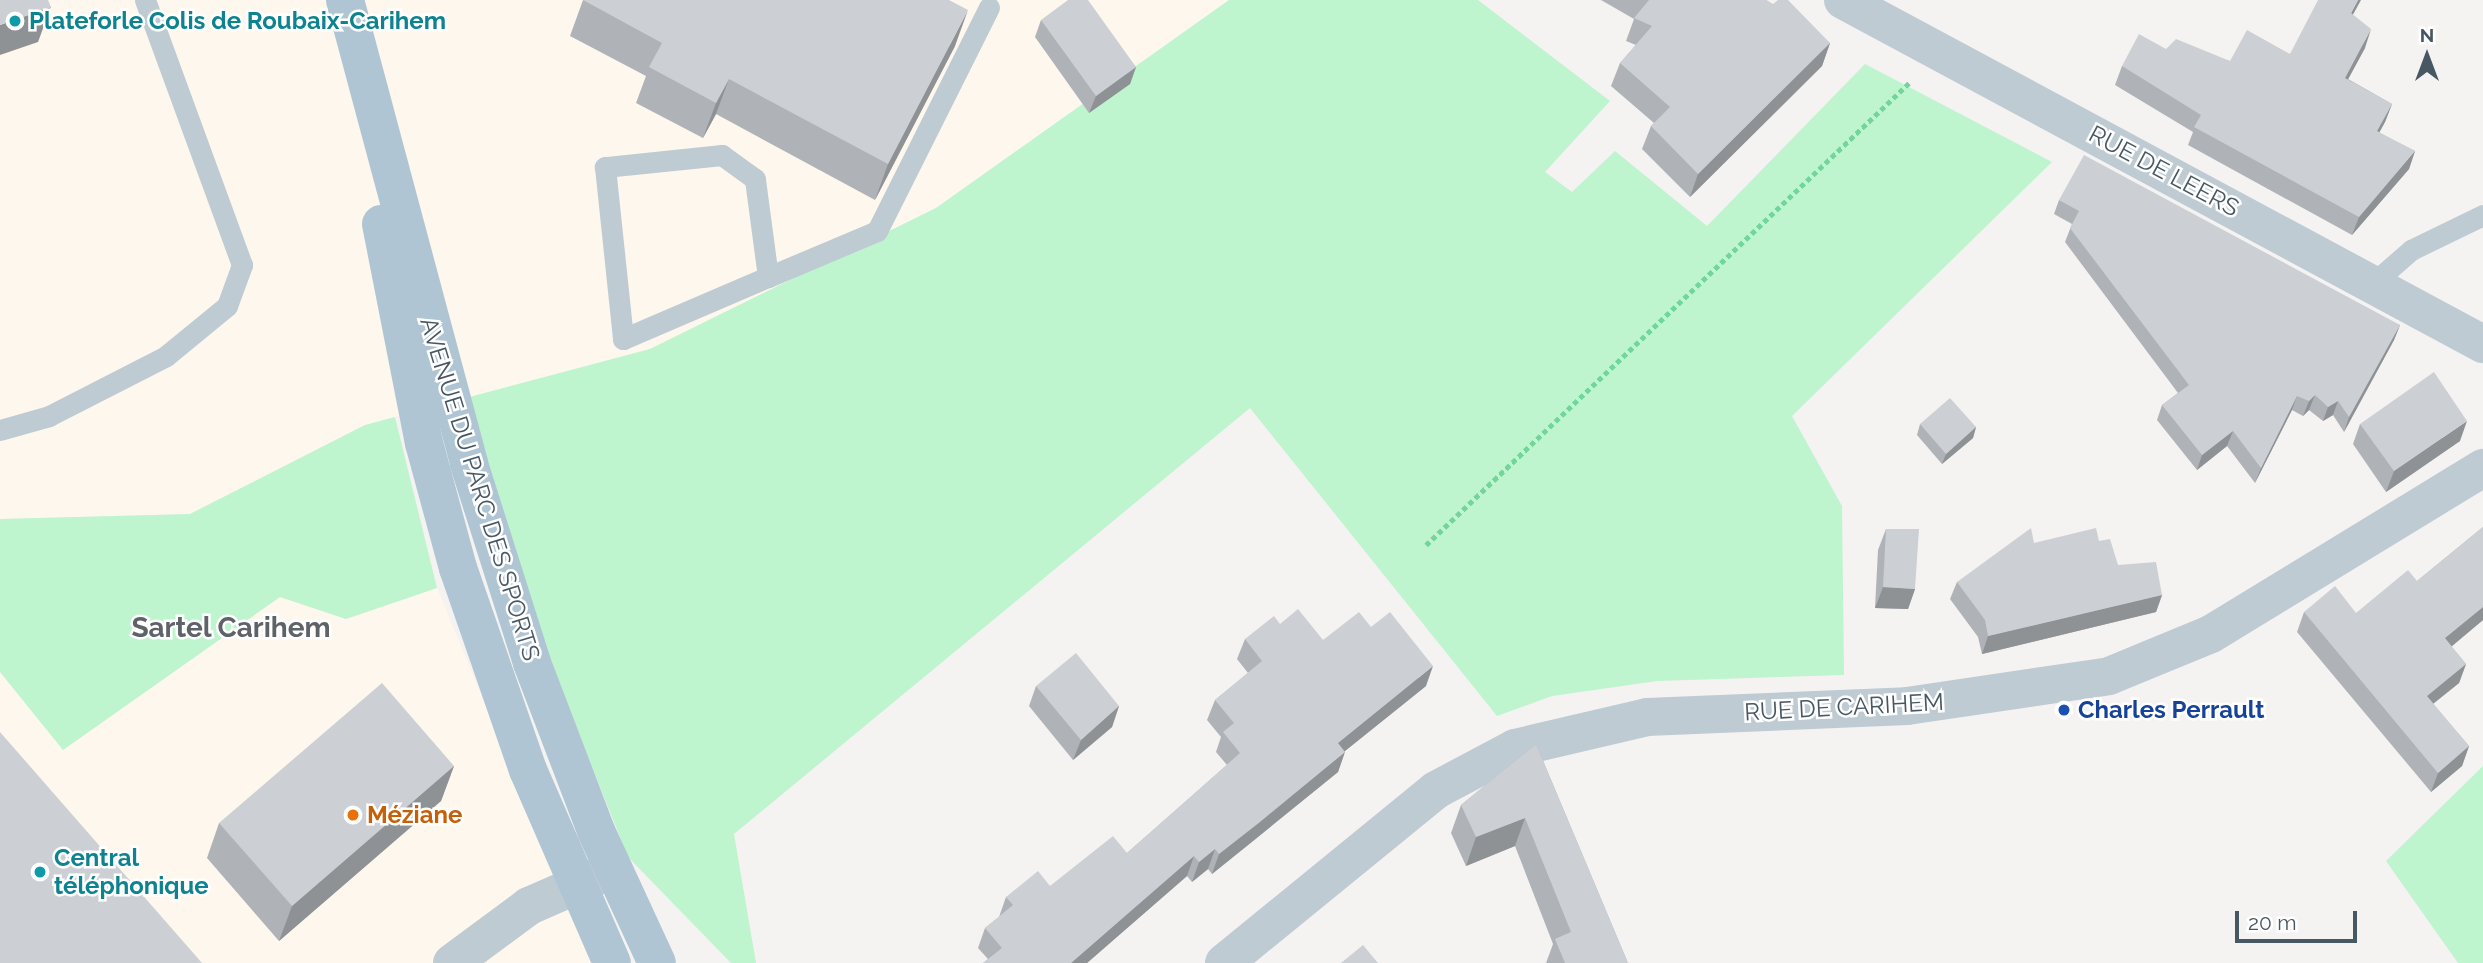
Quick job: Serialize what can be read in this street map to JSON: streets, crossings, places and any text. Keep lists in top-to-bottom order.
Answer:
{
  "streets": {
    "main road": ["AVENUE DU PARC DES SPORTS"],
    "street": ["RUE DE LEERS", "RUE DE CARIHEM"]
  },
  "districts": ["Sartel Carihem"],
  "places": [
    "Plateforle Colis de Roubaix-Carihem",
    "Charles Perrault",
    "Méziane",
    "Central téléphonique"
  ],
  "scale_bar": "20 m",
  "north": "top"
}
